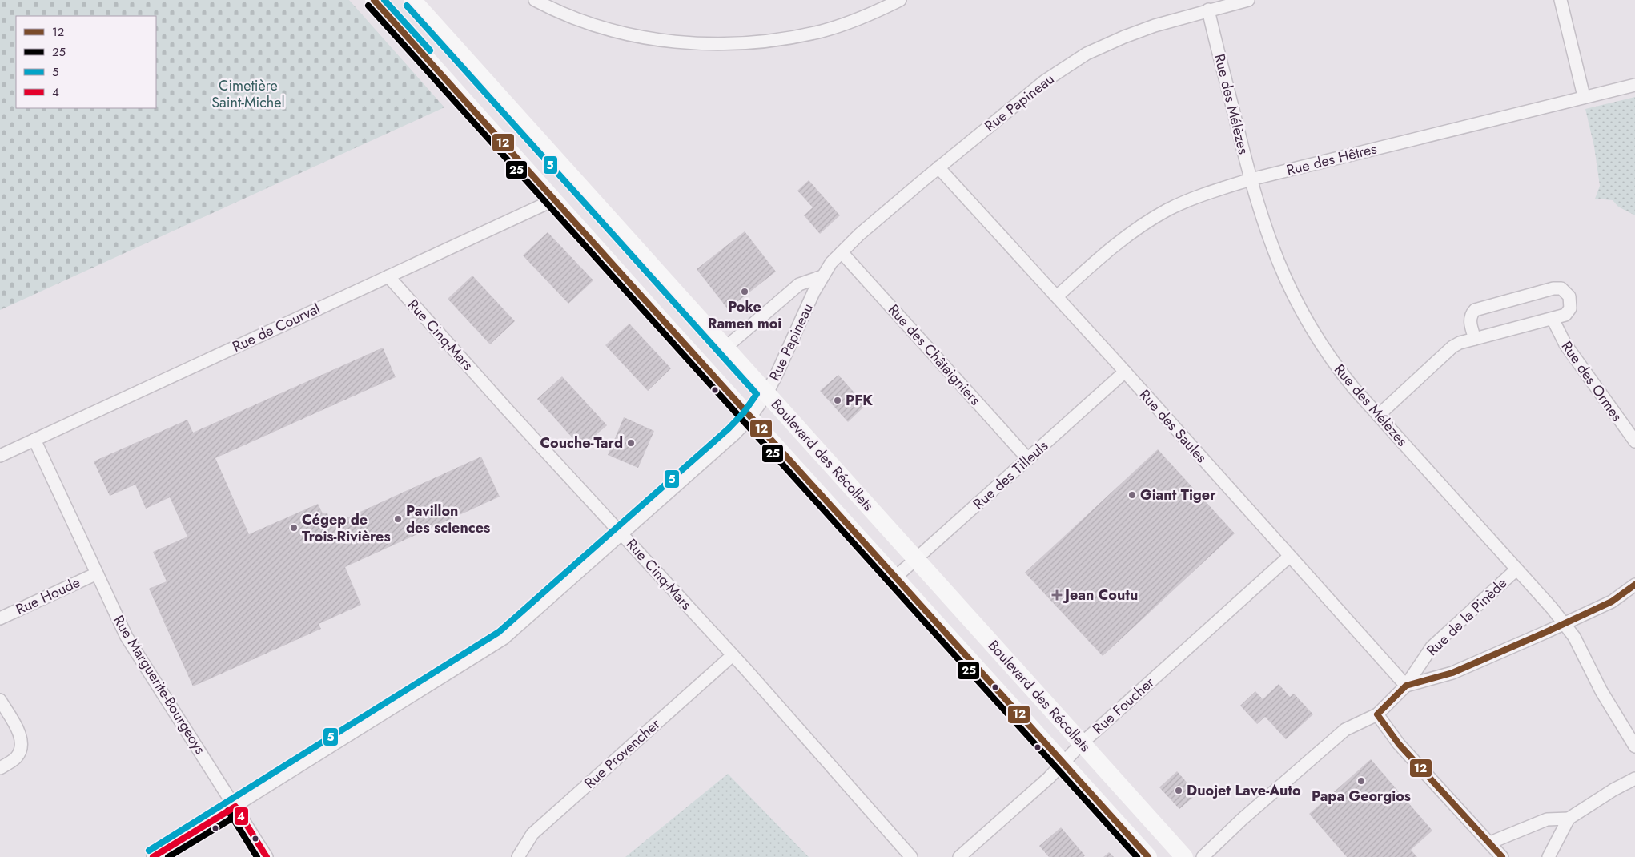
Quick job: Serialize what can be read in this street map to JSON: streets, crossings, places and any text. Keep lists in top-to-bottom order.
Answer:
{
  "streets": {
    "main road": ["Boulevard des Récollets"],
    "street": [
      "Rue Papineau",
      "Rue des Mélèzes",
      "Rue des Hêtres",
      "Rue de Courval",
      "Rue Cinq-Mars",
      "Rue des Châtaigniers",
      "Rue des Ormes",
      "Rue des Saules",
      "Rue des Tilleuls",
      "Rue Houde",
      "Rue de la Pinède",
      "Rue Marguerite-Bourgeoys",
      "Rue Foucher",
      "Rue Provencher"
    ]
  },
  "crossings": [
    ["Rue Papineau", "Rue des Mélèzes"],
    ["Rue Papineau", "Rue Cinq-Mars"],
    ["Rue Papineau", "Rue des Châtaigniers"],
    ["Rue Papineau", "Rue des Saules"],
    ["Rue Papineau", "Boulevard des Récollets"],
    ["Rue Papineau", "Rue Marguerite-Bourgeoys"],
    ["Rue des Mélèzes", "Rue des Hêtres"],
    ["Rue des Mélèzes", "Rue de la Pinède"],
    ["Rue des Hêtres", "Rue des Saules"],
    ["Rue de Courval", "Rue Cinq-Mars"],
    ["Rue de Courval", "Boulevard des Récollets"],
    ["Rue de Courval", "Rue Marguerite-Bourgeoys"],
    ["Rue Cinq-Mars", "Rue Provencher"],
    ["Rue des Châtaigniers", "Rue des Tilleuls"],
    ["Rue des Saules", "Rue des Tilleuls"],
    ["Rue des Saules", "Rue de la Pinède"],
    ["Rue des Saules", "Rue Foucher"],
    ["Boulevard des Récollets", "Rue des Tilleuls"],
    ["Boulevard des Récollets", "Rue Foucher"],
    ["Rue Houde", "Rue Marguerite-Bourgeoys"]
  ],
  "parks": ["Cimetière Saint-Michel"],
  "places": {
    "other": [
      "Poke Ramen moi",
      "PFK",
      "Couche-Tard",
      "Giant Tiger",
      "Pavillon des sciences",
      "Cégep de Trois-Rivières",
      "Papa Georgios",
      "Duojet Lave-Auto"
    ],
    "health": ["Jean Coutu"]
  },
  "lines": [
    "transit line 12",
    "transit line 5",
    "transit line 25",
    "transit line 4"
  ],
  "legend": [
    "12",
    "25",
    "5",
    "4"
  ]
}
